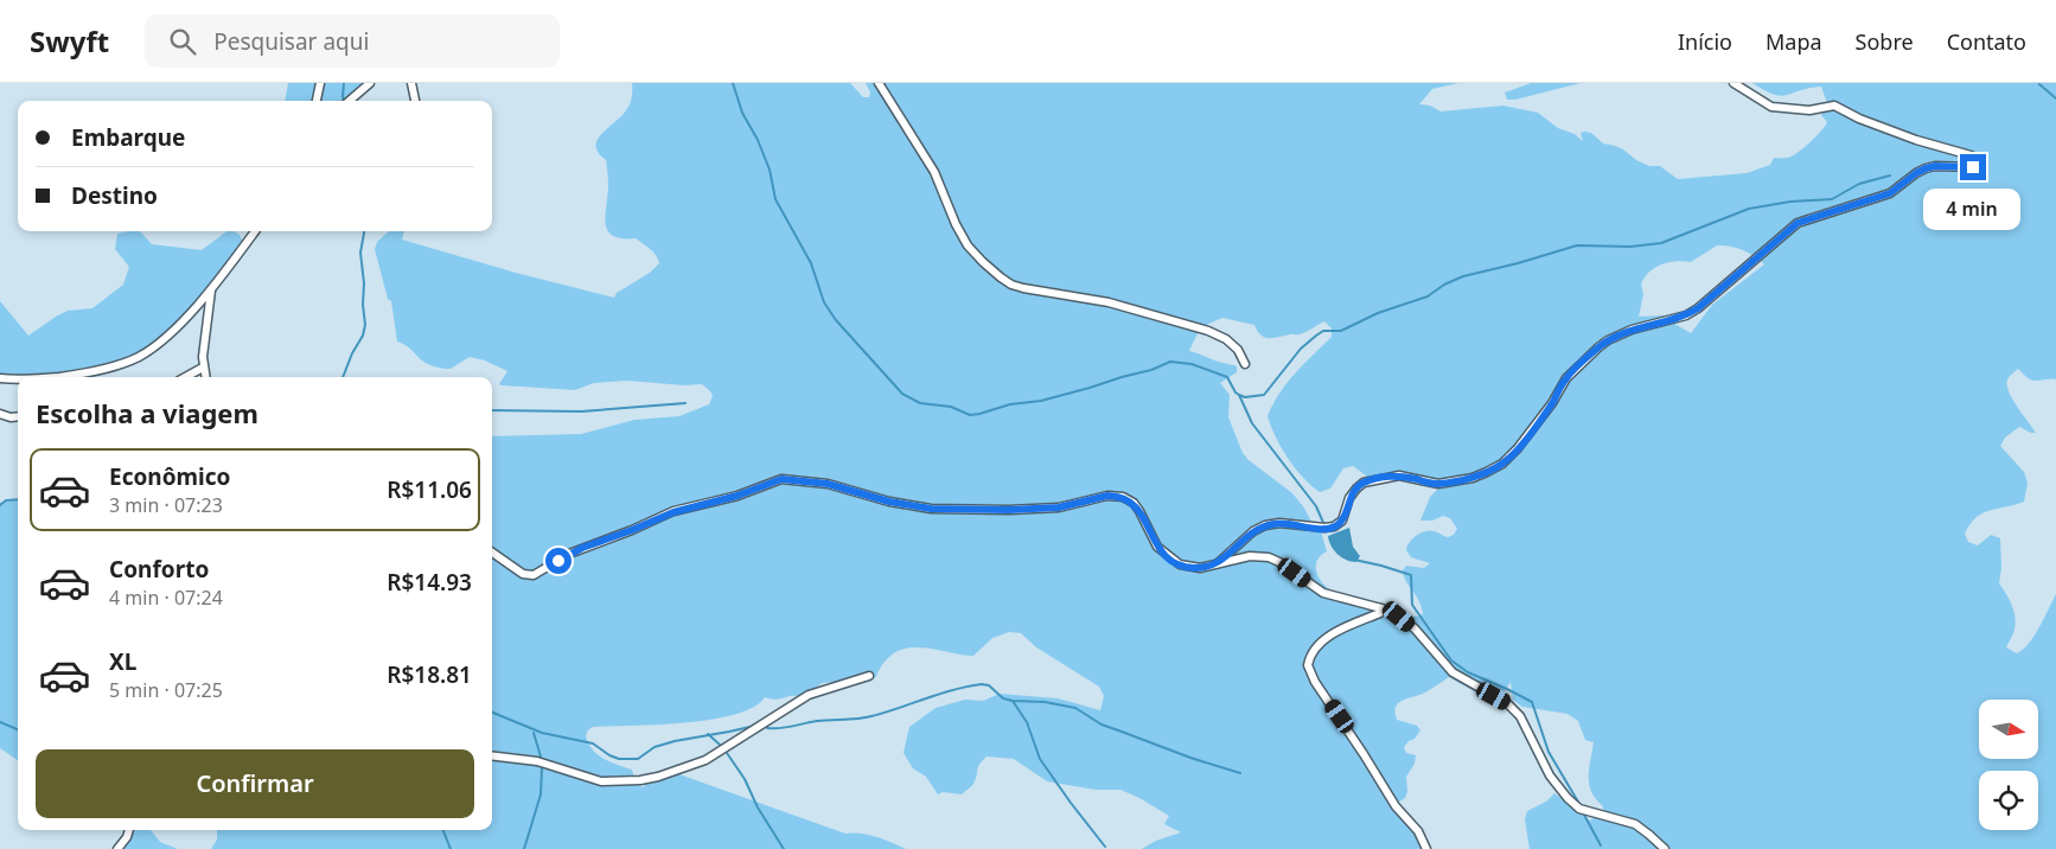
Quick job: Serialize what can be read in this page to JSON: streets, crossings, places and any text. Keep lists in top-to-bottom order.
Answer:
{
  "north": "right",
  "page": {
    "header": "Swyft",
    "search": "Pesquisar aqui",
    "nav": [
      "Início",
      "Mapa",
      "Sobre",
      "Contato"
    ],
    "banner": ["Embarque", "Destino"],
    "bubble": "4 min",
    "heading": "Escolha a viagem",
    "list": [
      {
        "name": "Econômico",
        "note": "3 min · 07:23",
        "value": "R$11.06"
      },
      {
        "name": "Conforto",
        "note": "4 min · 07:24",
        "value": "R$14.93"
      },
      {
        "name": "XL",
        "note": "5 min · 07:25",
        "value": "R$18.81"
      }
    ],
    "buttons": "Confirmar"
  }
}
